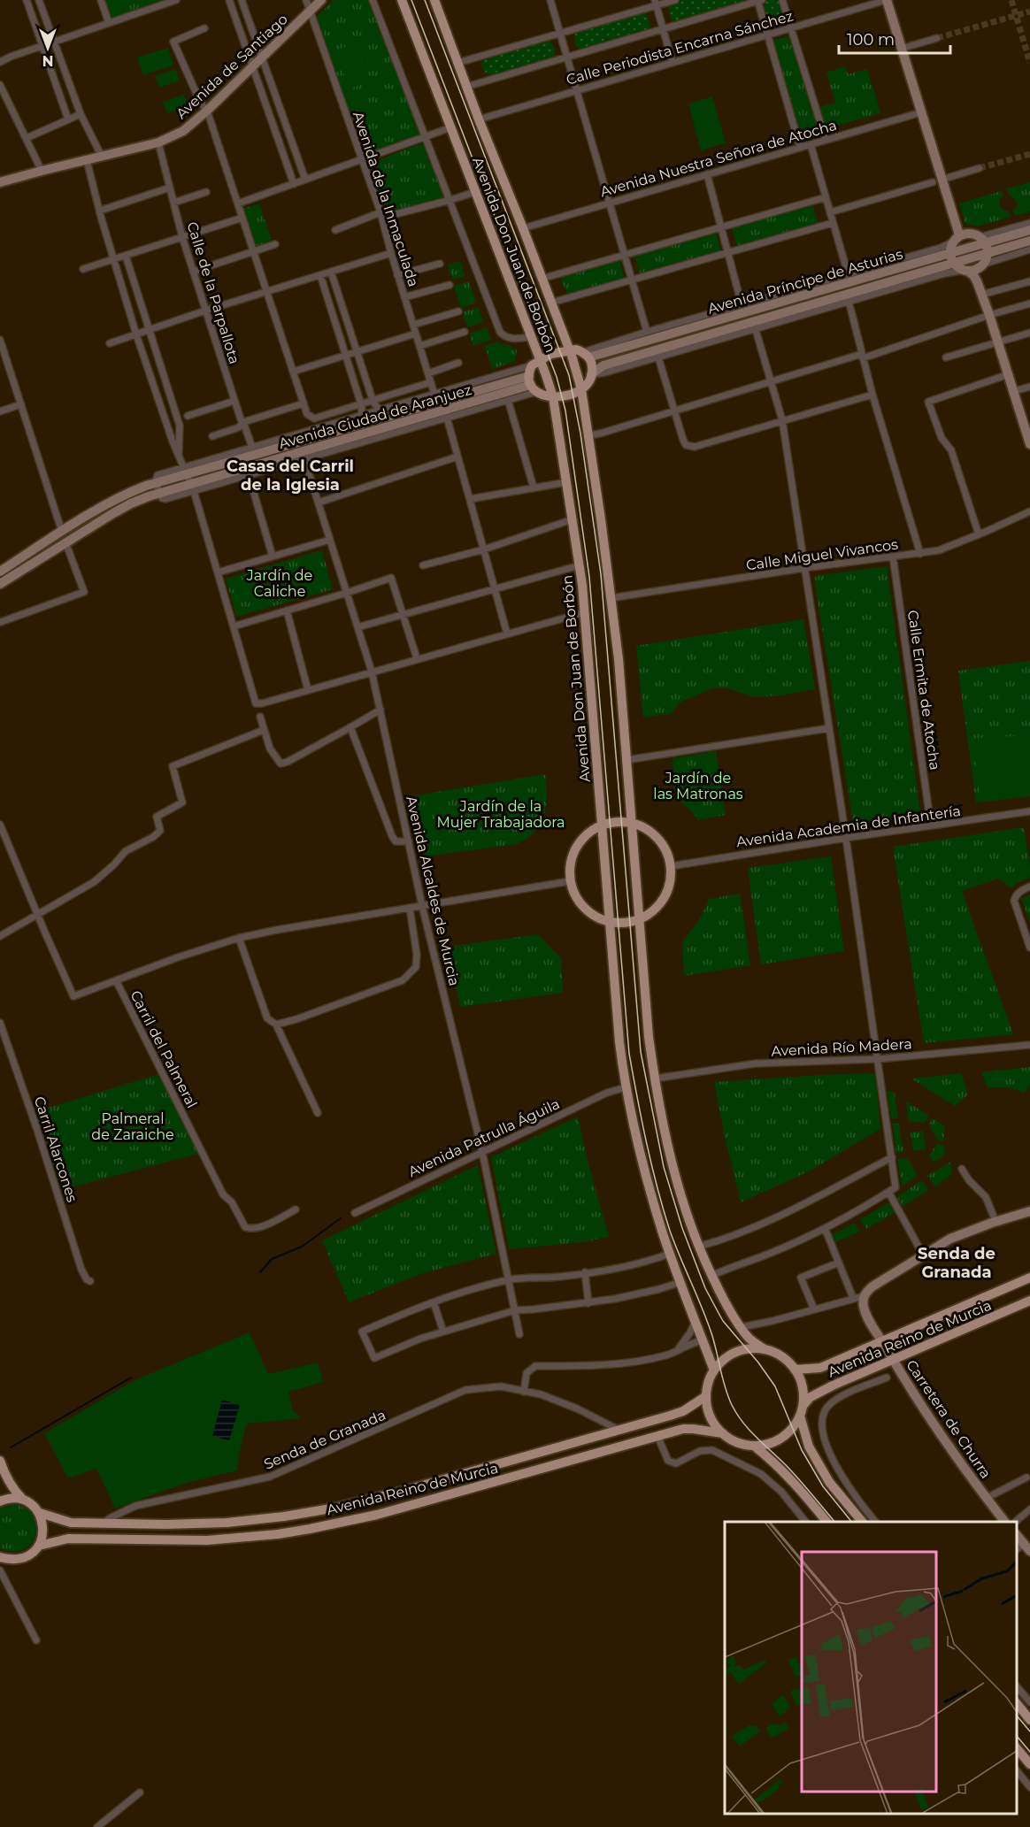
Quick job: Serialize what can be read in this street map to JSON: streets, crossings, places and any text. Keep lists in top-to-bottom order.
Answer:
{
  "streets": {
    "main road": [
      "Avenida de Santiago",
      "Avenida Don Juan de Borbón",
      "Avenida Príncipe de Asturias",
      "Avenida Ciudad de Aranjuez",
      "Avenida Reino de Murcia",
      "Carretera de Churra"
    ],
    "street": [
      "Calle Periodista Encarna Sánchez",
      "Avenida Nuestra Señora de Atocha",
      "Avenida de la Inmaculada",
      "Calle de la Parpallota",
      "Calle Miguel Vivancos",
      "Calle Ermita de Atocha",
      "Avenida Academia de Infantería",
      "Avenida Alcaldes de Murcia",
      "Avenida Río Madera",
      "Carril del Palmeral",
      "Avenida Patrulla Águila",
      "Carril Alarcones",
      "Senda de Granada"
    ]
  },
  "crossings": [
    ["Calle Periodista Encarna Sánchez", "Avenida Don Juan de Borbón"],
    ["Avenida de Santiago", "Avenida de la Inmaculada"],
    ["Avenida de Santiago", "Calle de la Parpallota"],
    ["Avenida Nuestra Señora de Atocha", "Avenida Don Juan de Borbón"],
    ["Avenida Don Juan de Borbón", "Calle Miguel Vivancos"],
    ["Avenida Don Juan de Borbón", "Avenida Río Madera"],
    ["Avenida Don Juan de Borbón", "Avenida Patrulla Águila"],
    ["Avenida Don Juan de Borbón", "Avenida Reino de Murcia"],
    ["Calle Miguel Vivancos", "Calle Ermita de Atocha"],
    ["Calle Ermita de Atocha", "Avenida Academia de Infantería"],
    ["Avenida Alcaldes de Murcia", "Avenida Patrulla Águila"],
    ["Avenida Reino de Murcia", "Carretera de Churra"],
    ["Avenida Reino de Murcia", "Senda de Granada"]
  ],
  "districts": ["Casas del Carril de la Iglesia", "Senda de Granada"],
  "parks": [
    "Jardín de Caliche",
    "Jardín de las Matronas",
    "Jardín de la Mujer Trabajadora",
    "Palmeral de Zaraiche"
  ],
  "scale_bar": "100 m",
  "north": "bottom"
}
